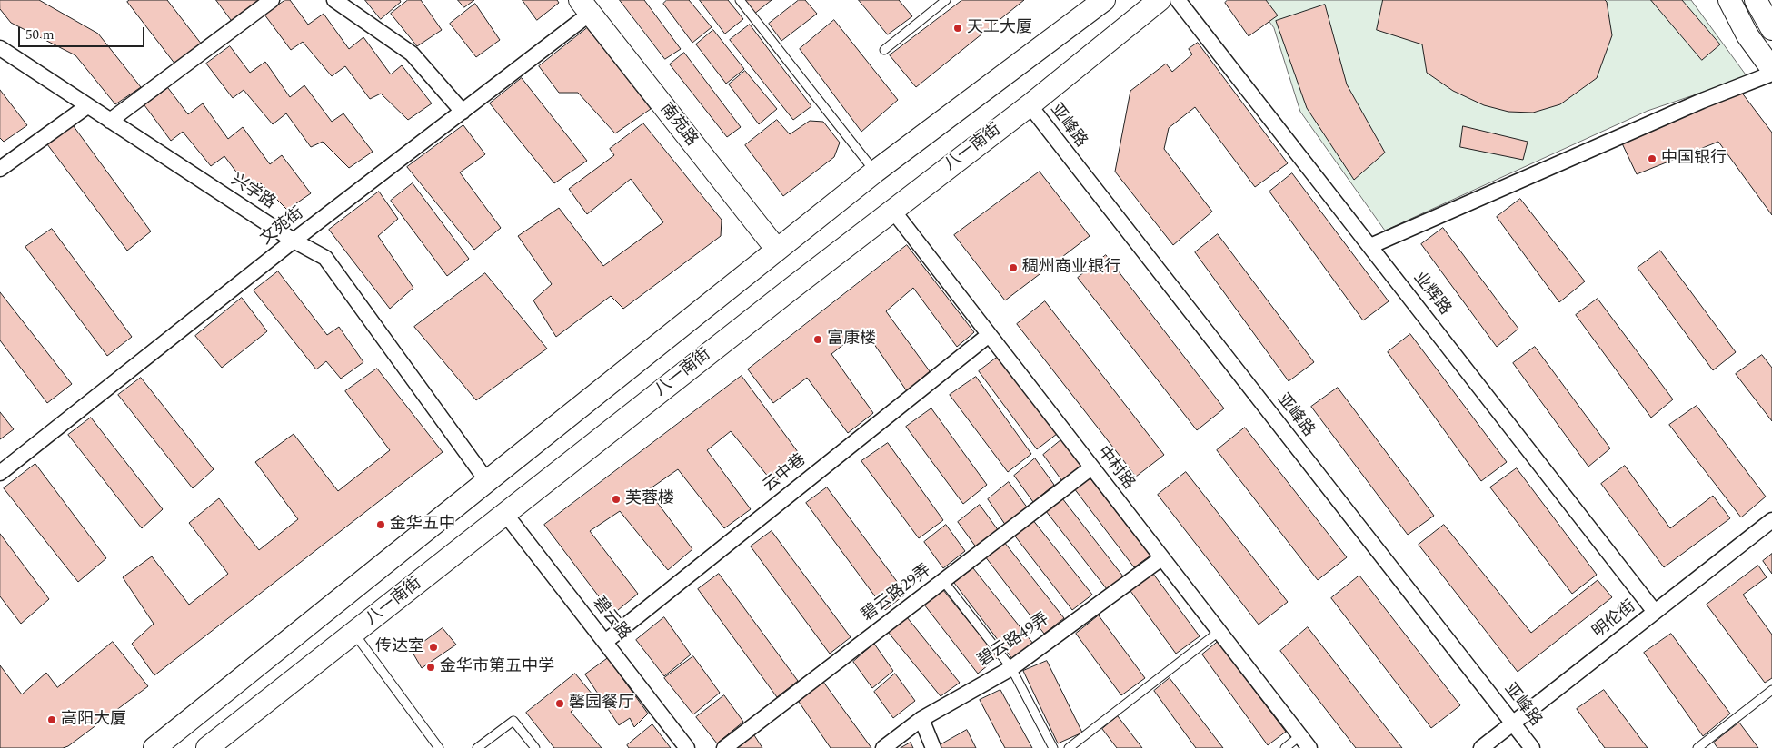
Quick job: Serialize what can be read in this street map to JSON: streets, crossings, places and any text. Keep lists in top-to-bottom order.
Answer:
{
  "streets": {
    "main road": ["南苑路", "八一南街"],
    "street": [
      "亚峰路",
      "兴学路",
      "文苑街",
      "业辉路",
      "中村路",
      "云中巷",
      "碧云路29弄",
      "碧云路",
      "明伦街",
      "碧云路49弄"
    ]
  },
  "crossings": [
    ["南苑路", "文苑街"],
    ["亚峰路", "八一南街"],
    ["亚峰路", "明伦街"],
    ["八一南街", "中村路"],
    ["八一南街", "碧云路"],
    ["兴学路", "文苑街"],
    ["业辉路", "明伦街"],
    ["中村路", "云中巷"],
    ["中村路", "碧云路29弄"],
    ["中村路", "碧云路49弄"],
    ["云中巷", "碧云路"]
  ],
  "places": [
    "天工大厦",
    "中国银行",
    "稠州商业银行",
    "富康楼",
    "芙蓉楼",
    "金华五中",
    "传达室",
    "金华市第五中学",
    "馨园餐厅",
    "高阳大厦"
  ],
  "scale_bar": "50 m"
}
